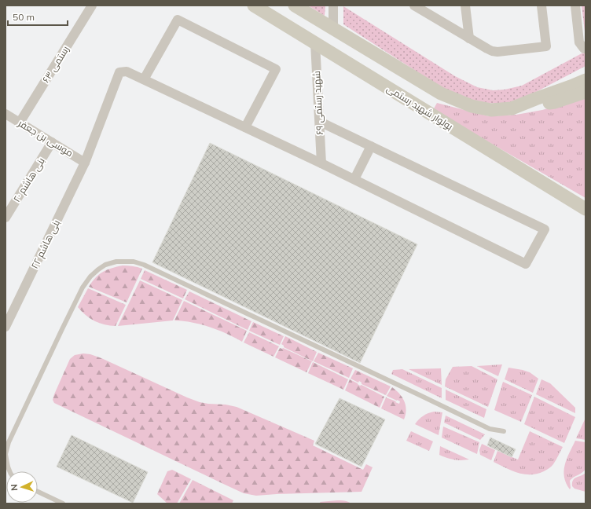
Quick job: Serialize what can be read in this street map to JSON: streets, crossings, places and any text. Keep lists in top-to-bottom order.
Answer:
{
  "streets": {
    "main road": ["بولوار شهید رستمی"],
    "street": [
      "رستمی ۶۳",
      "شهید رستمی ۶۹",
      "موسی بن جعفر",
      "بنی هاشم ۲۰",
      "بنی هاشم ۲۲"
    ]
  },
  "crossings": [
    ["رستمی ۶۳", "موسی بن جعفر"],
    ["شهید رستمی ۶۹", "بولوار شهید رستمی"],
    ["موسی بن جعفر", "بنی هاشم ۲۰"],
    ["موسی بن جعفر", "بنی هاشم ۲۲"]
  ],
  "scale_bar": "50 m",
  "north": "left"
}
